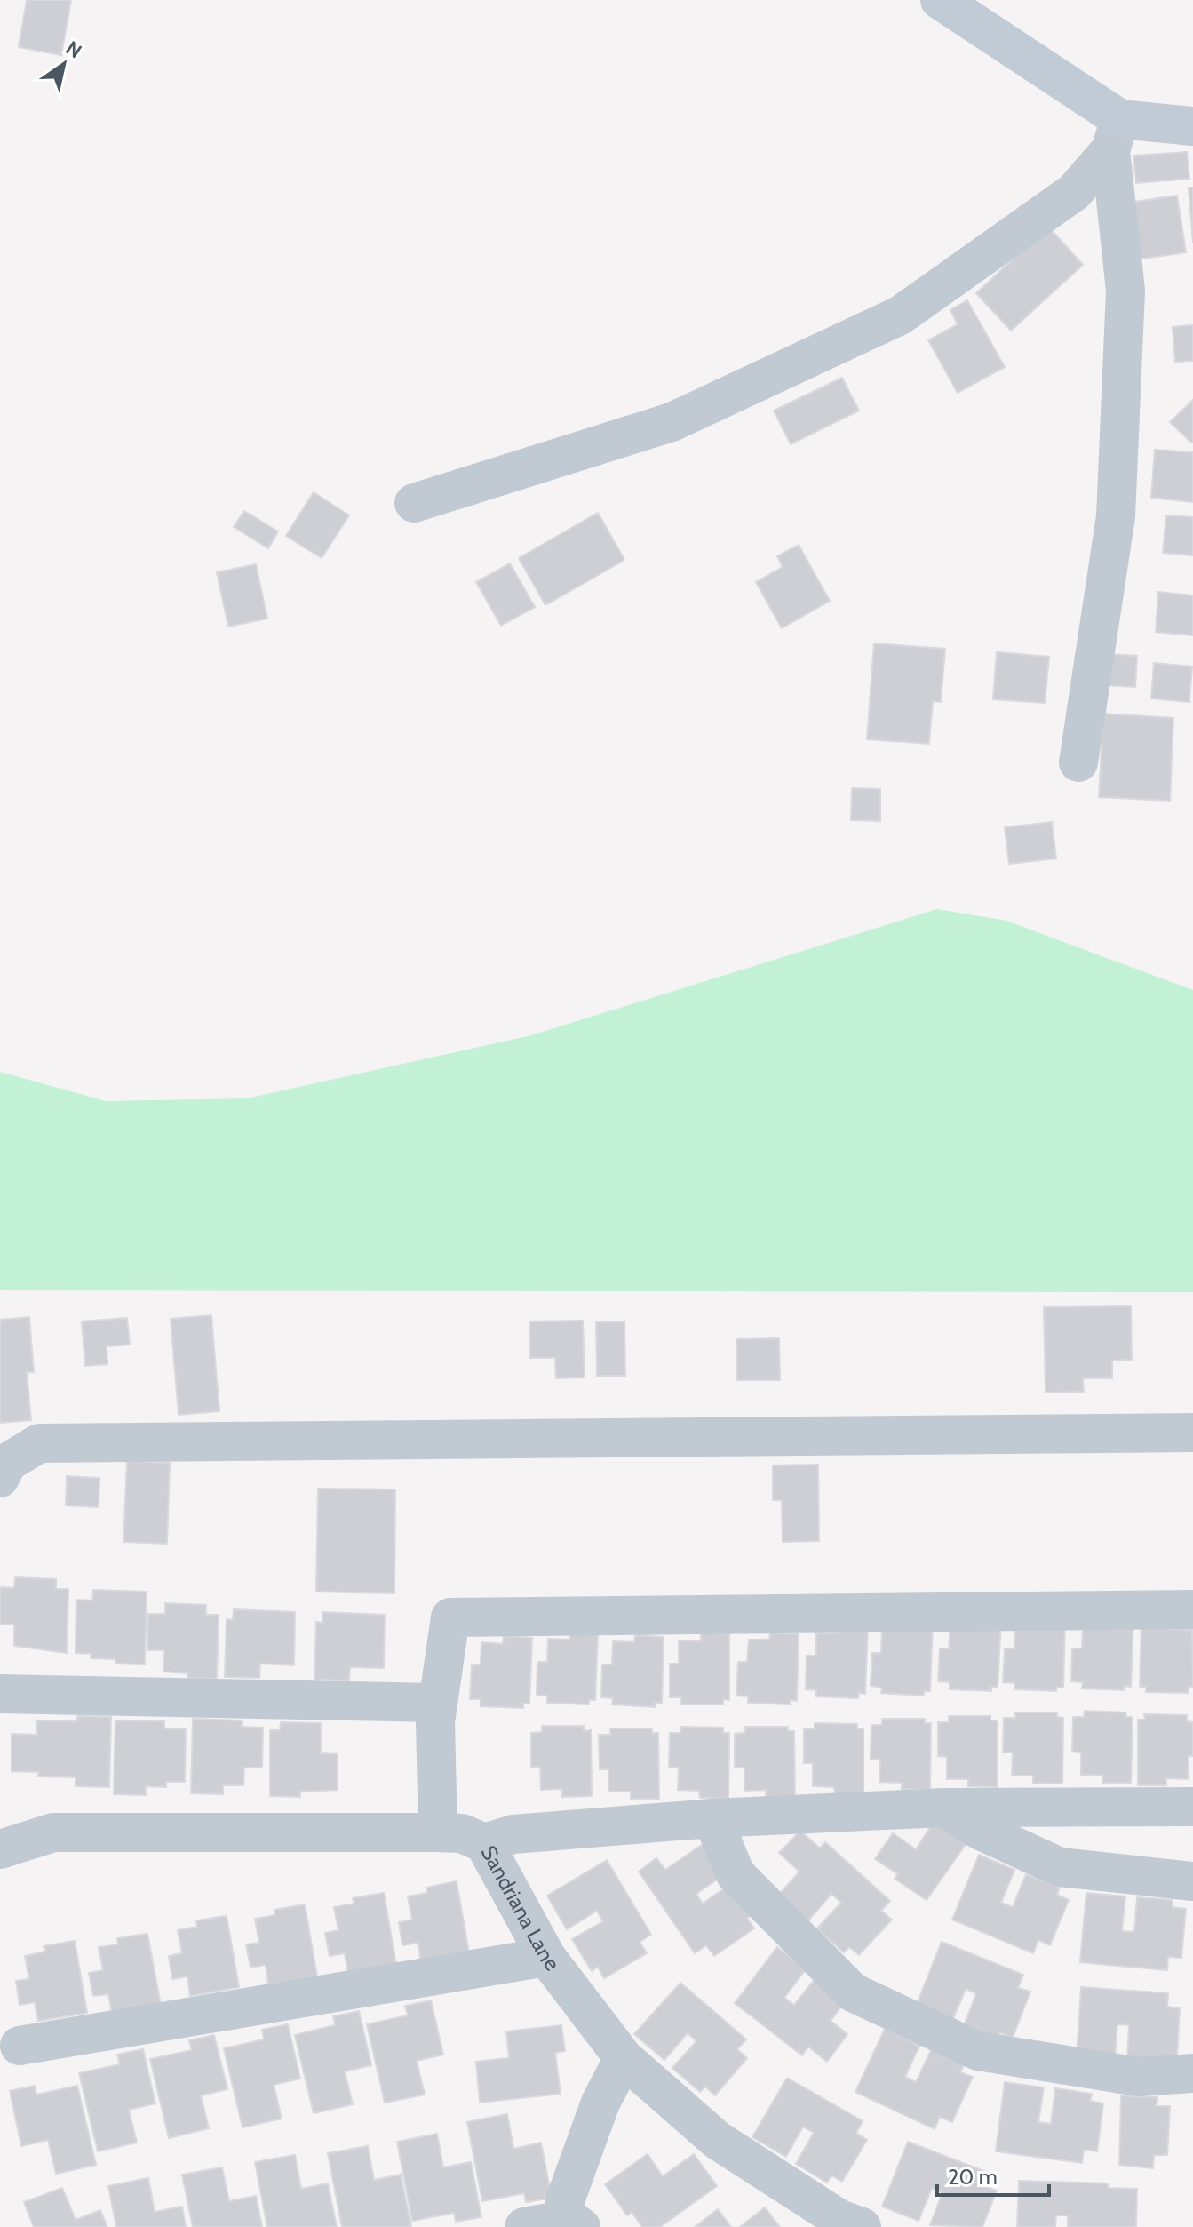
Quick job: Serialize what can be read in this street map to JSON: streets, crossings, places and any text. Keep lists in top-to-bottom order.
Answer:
{
  "streets": {
    "street": ["Sandriana Lane"]
  },
  "scale_bar": "20 m",
  "north": "top right"
}
